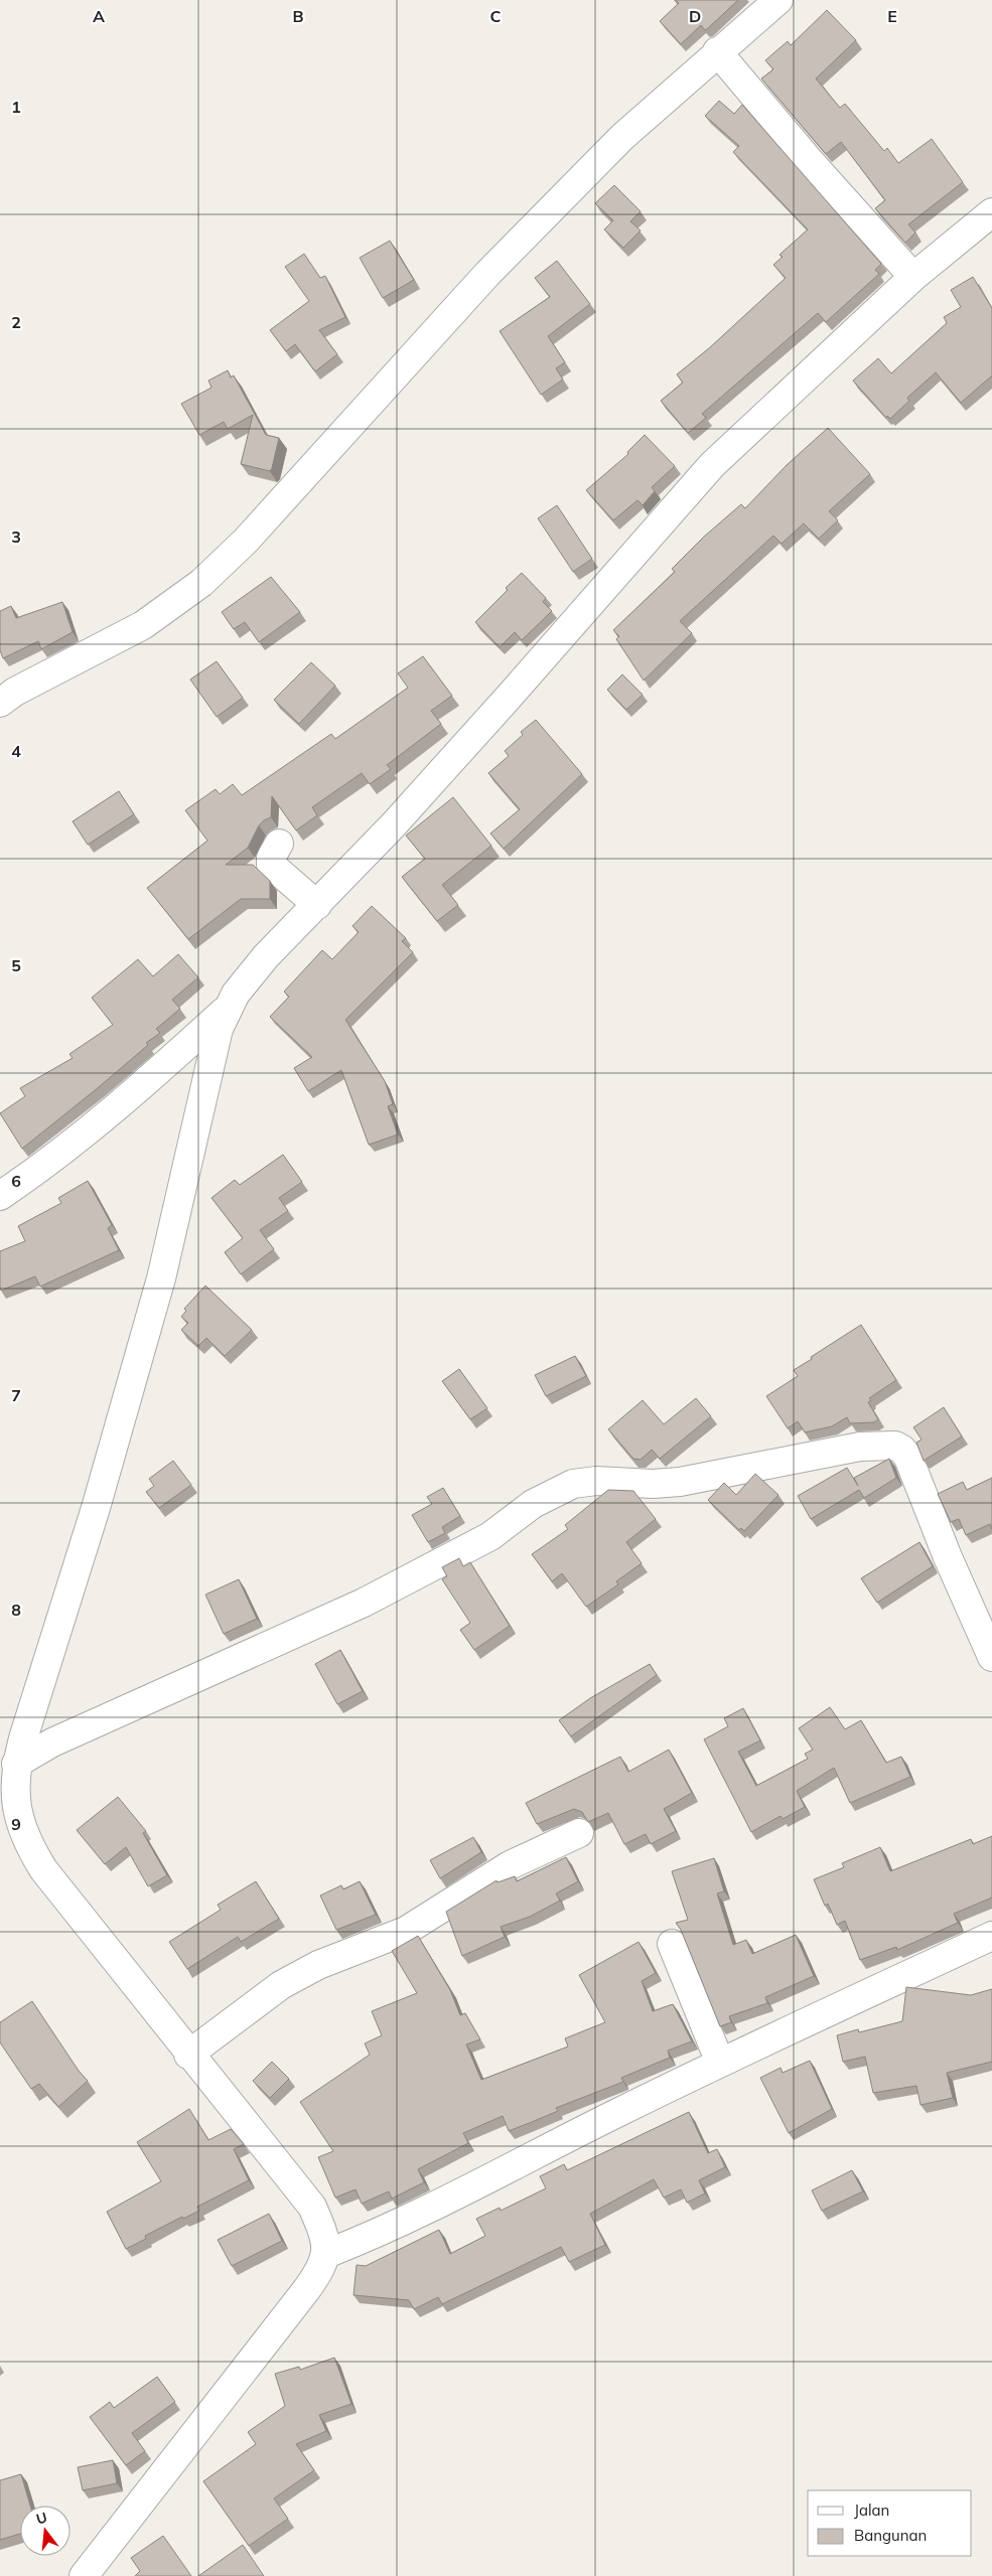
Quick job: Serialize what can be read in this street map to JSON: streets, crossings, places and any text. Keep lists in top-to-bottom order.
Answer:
{
  "legend": ["Jalan", "Bangunan"],
  "north": "top",
  "grid": {
    "columns": [
      "A",
      "B",
      "C",
      "D",
      "E"
    ],
    "rows": [
      "1",
      "2",
      "3",
      "4",
      "5",
      "6",
      "7",
      "8",
      "9"
    ]
  }
}
